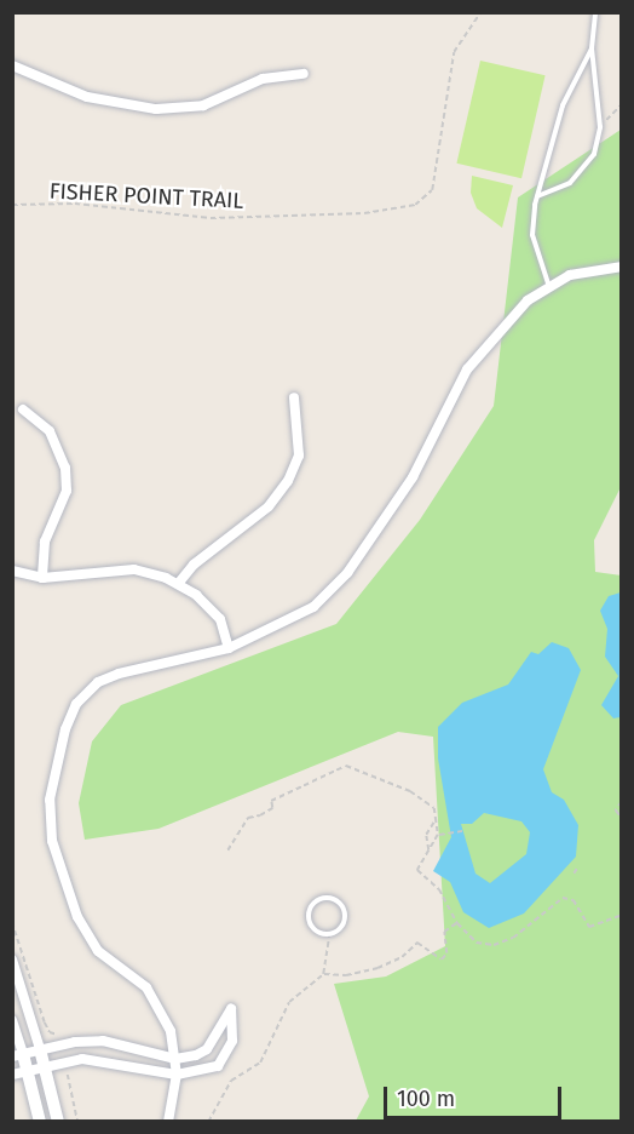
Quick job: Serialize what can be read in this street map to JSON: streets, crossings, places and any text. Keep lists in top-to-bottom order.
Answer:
{
  "streets": {
    "path": ["FISHER POINT TRAIL"]
  },
  "scale_bar": "100 m"
}
